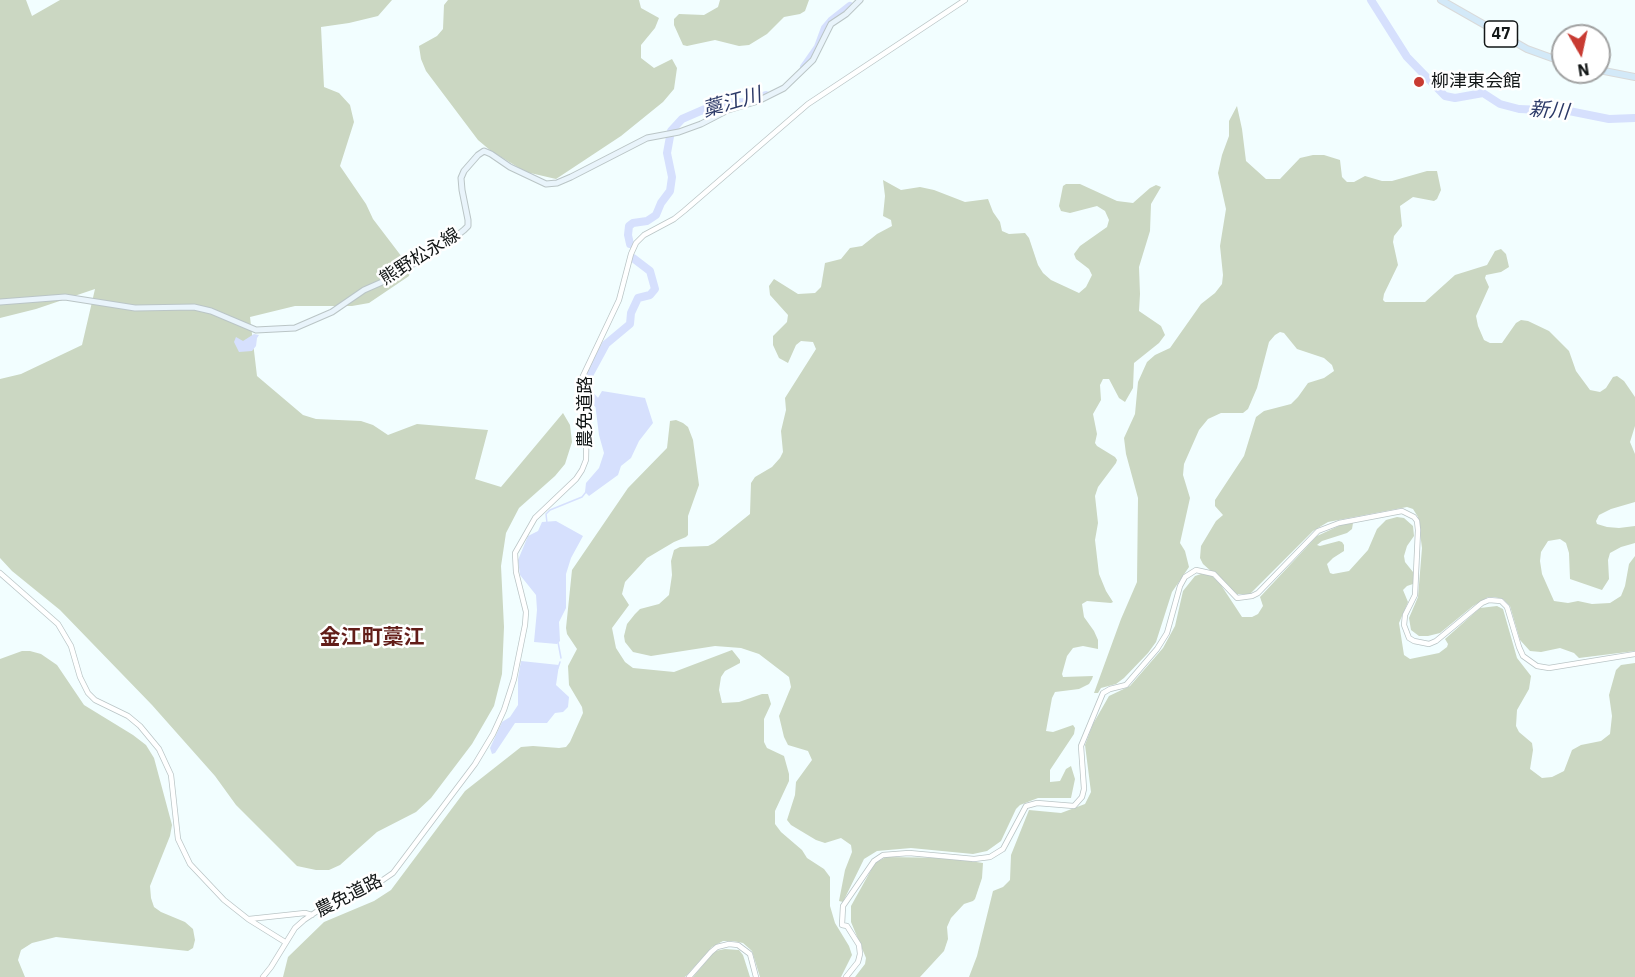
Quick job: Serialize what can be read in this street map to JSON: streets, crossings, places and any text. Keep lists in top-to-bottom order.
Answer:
{
  "streets": {
    "main road": ["47", "熊野松永線"],
    "street": ["農免道路"]
  },
  "districts": ["金江町藁江"],
  "water": ["藁江川", "新川"],
  "places": ["柳津東会館"],
  "north": "bottom"
}
